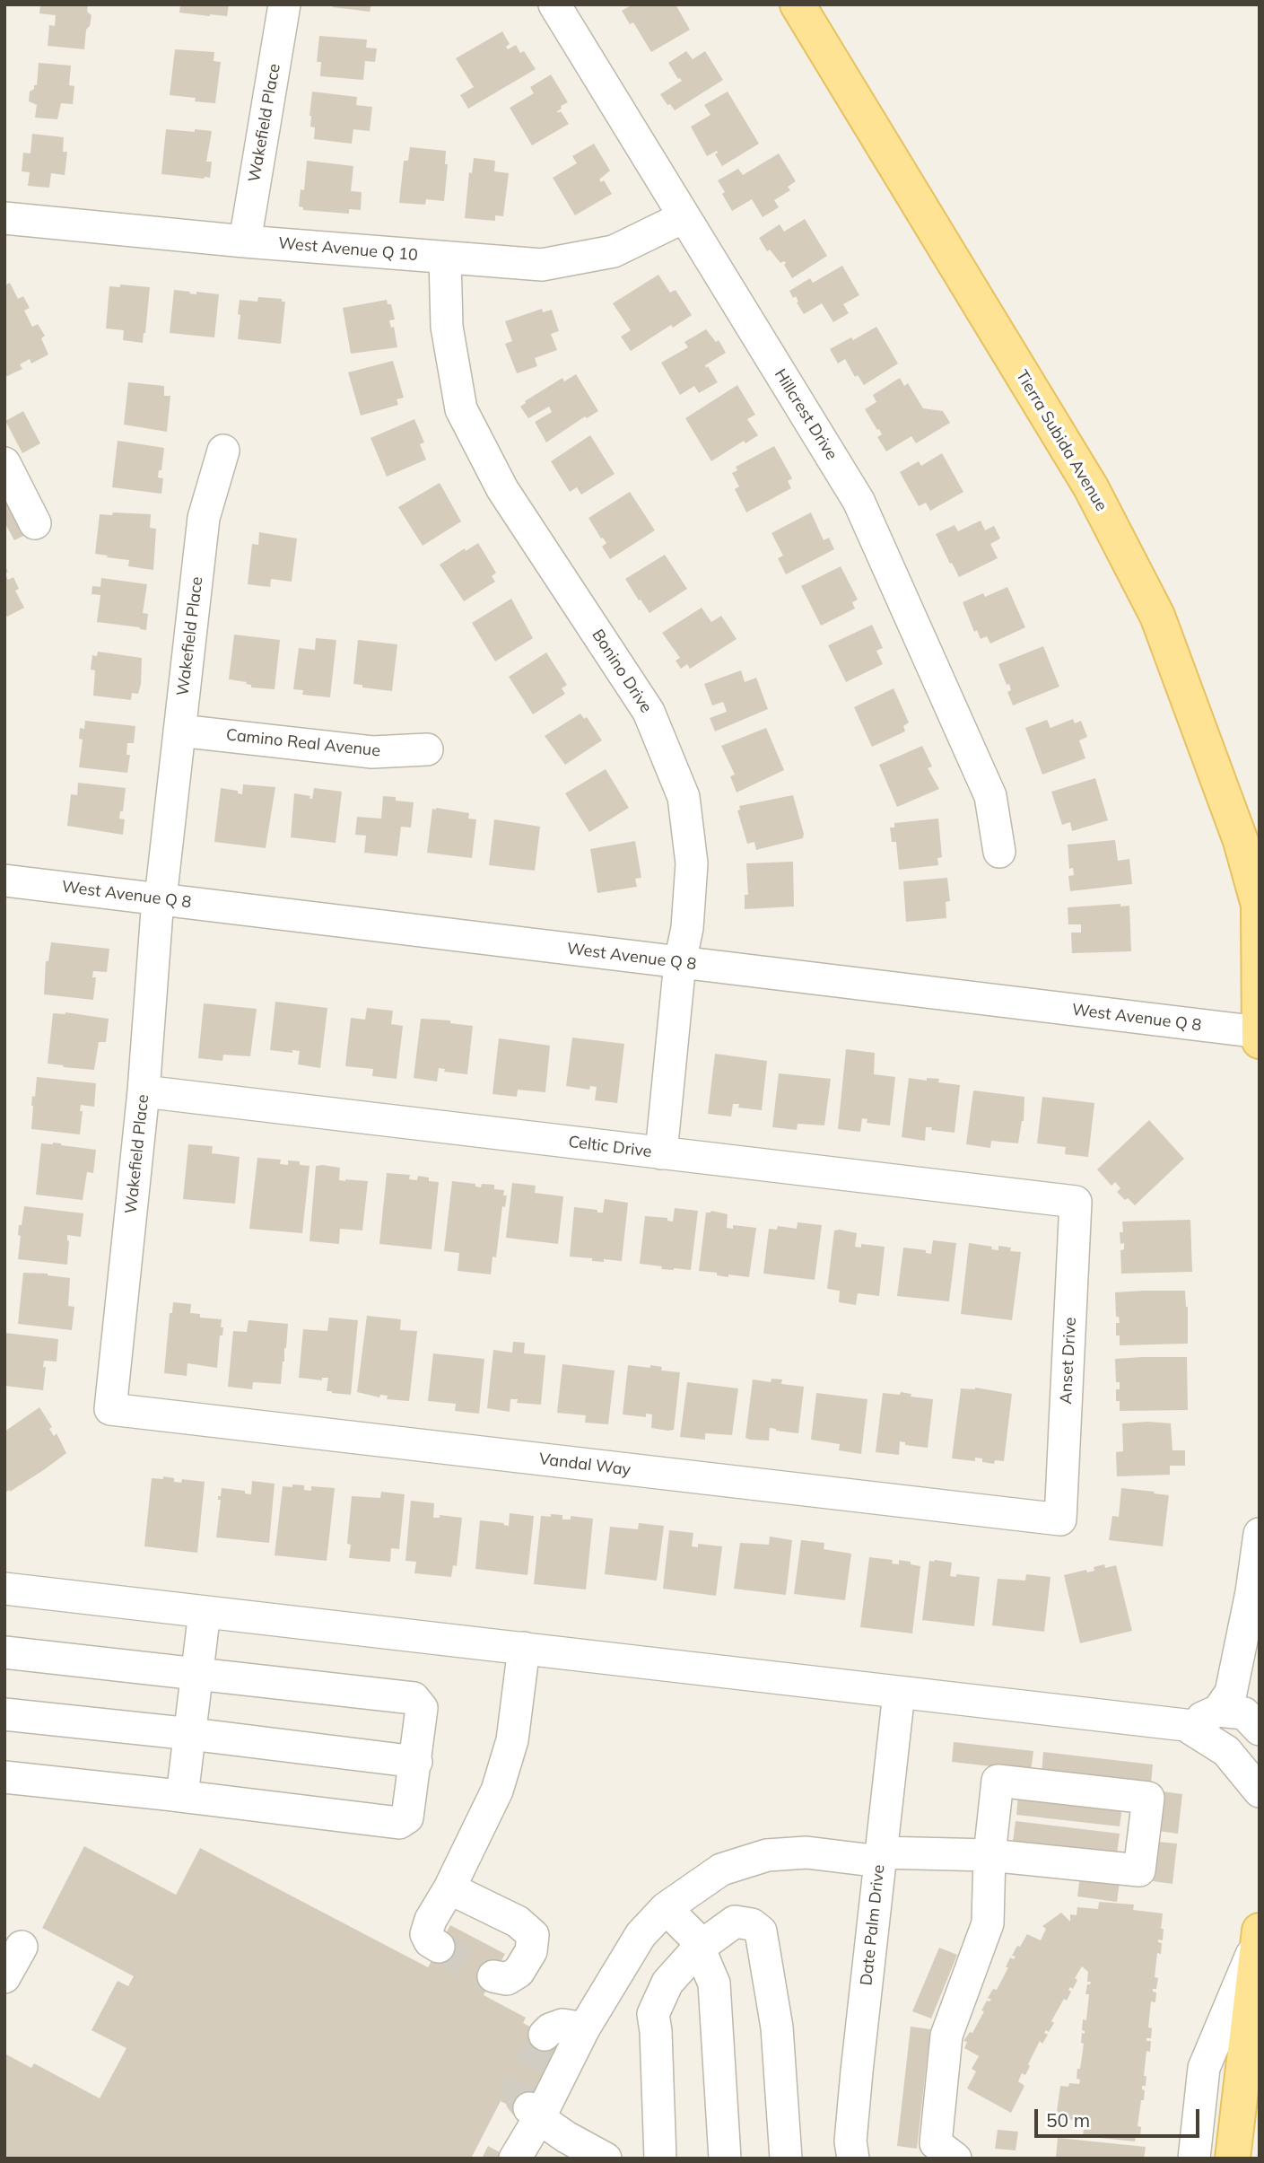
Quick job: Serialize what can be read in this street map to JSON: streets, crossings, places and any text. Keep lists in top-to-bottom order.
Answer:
{
  "streets": {
    "main road": ["Tierra Subida Avenue"],
    "street": [
      "Wakefield Place",
      "West Avenue Q 10",
      "Hillcrest Drive",
      "Bonino Drive",
      "Camino Real Avenue",
      "West Avenue Q 8",
      "Celtic Drive",
      "Anset Drive",
      "Vandal Way",
      "Date Palm Drive"
    ]
  },
  "crossings": [
    ["Wakefield Place", "West Avenue Q 10"],
    ["Wakefield Place", "Camino Real Avenue"],
    ["Wakefield Place", "West Avenue Q 8"],
    ["Wakefield Place", "Celtic Drive"],
    ["Wakefield Place", "Vandal Way"],
    ["West Avenue Q 10", "Hillcrest Drive"],
    ["West Avenue Q 10", "Bonino Drive"],
    ["Tierra Subida Avenue", "West Avenue Q 8"],
    ["Bonino Drive", "West Avenue Q 8"],
    ["Bonino Drive", "Celtic Drive"],
    ["Celtic Drive", "Anset Drive"],
    ["Anset Drive", "Vandal Way"]
  ],
  "scale_bar": "50 m"
}
